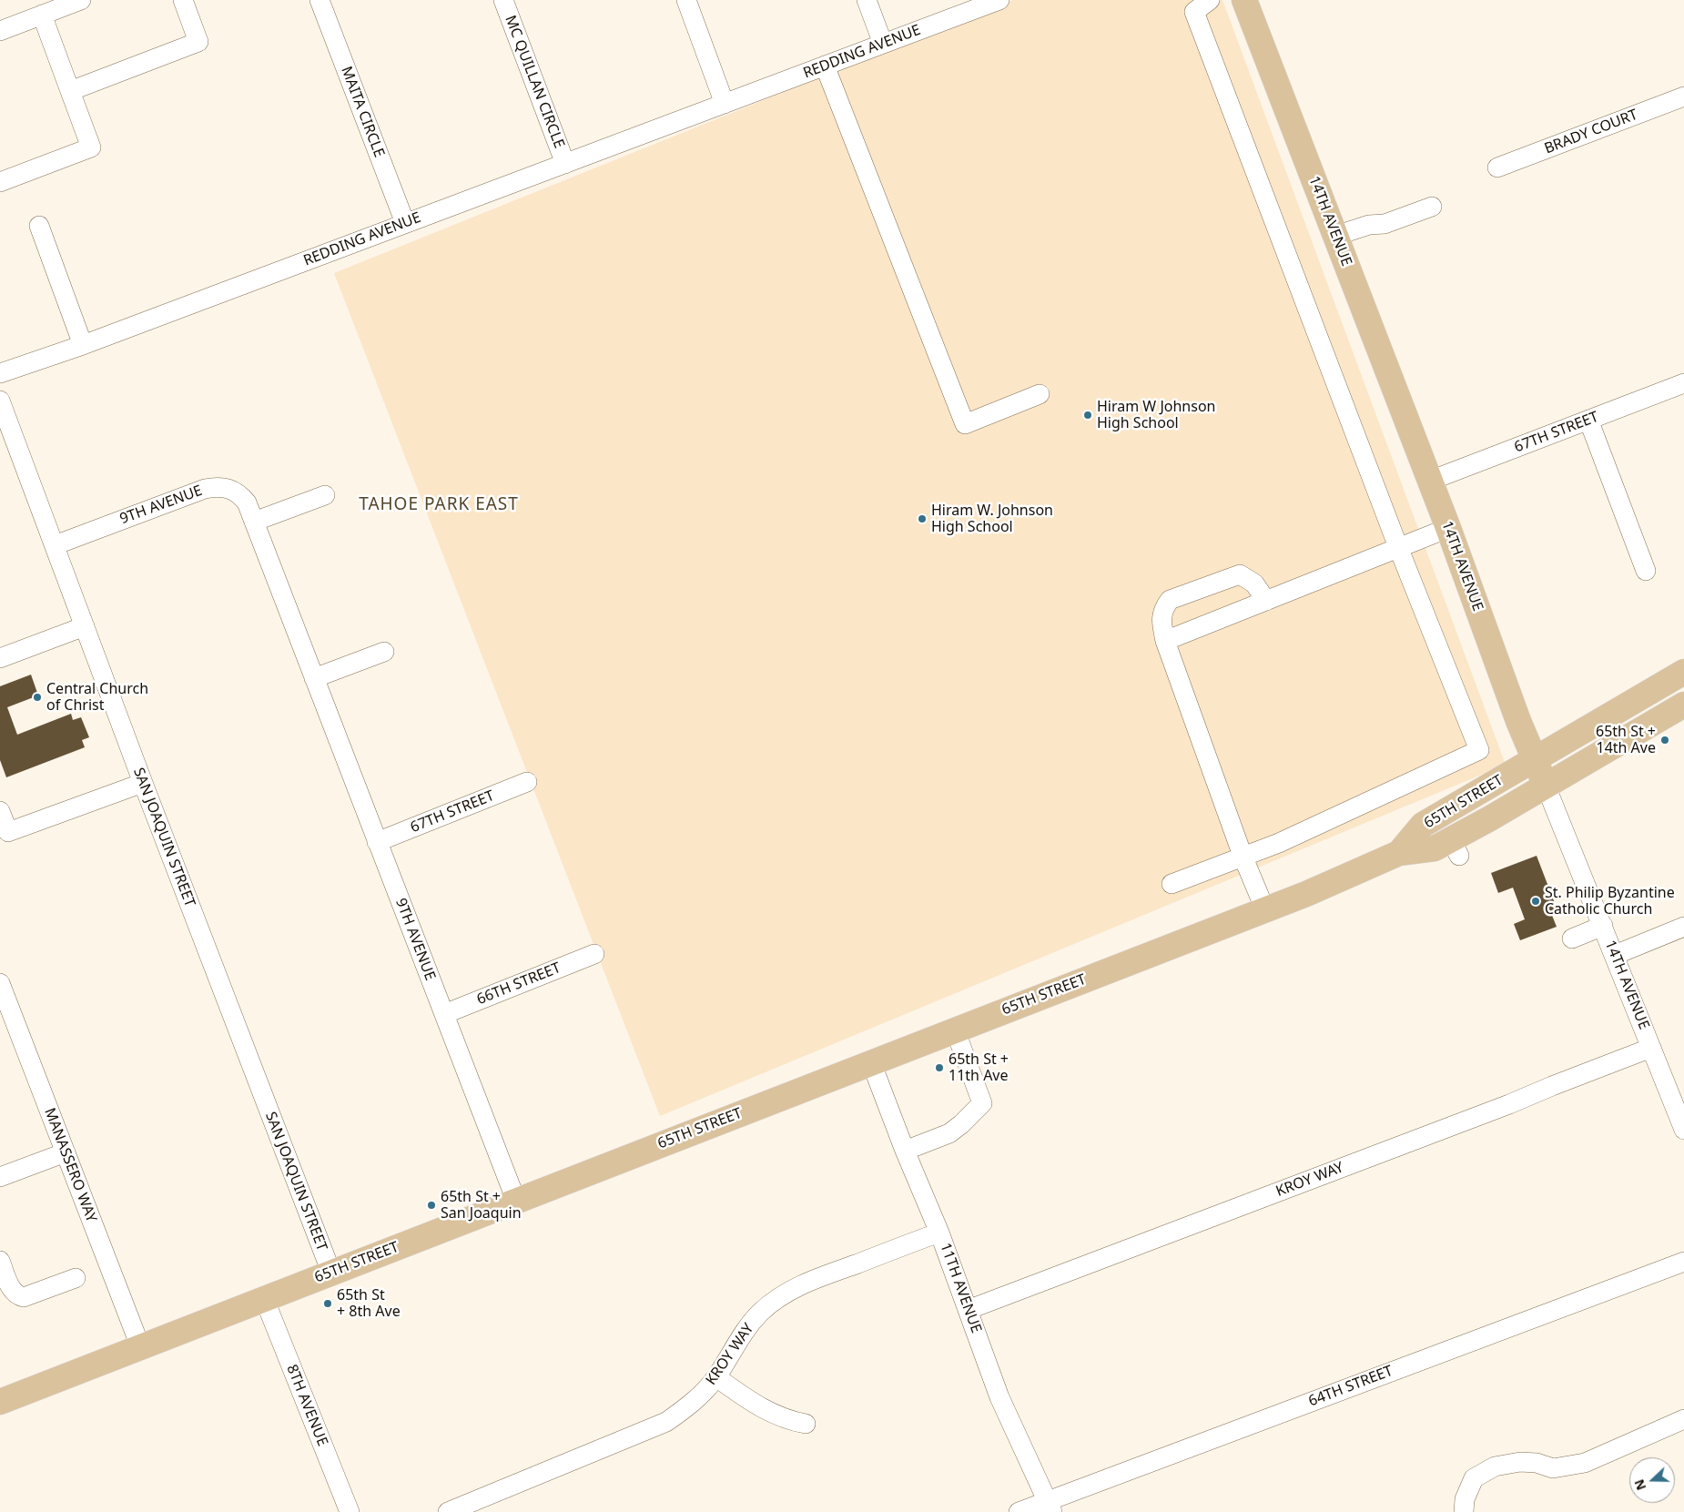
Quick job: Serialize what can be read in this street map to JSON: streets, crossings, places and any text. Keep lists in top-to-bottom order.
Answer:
{
  "streets": {
    "main road": ["14TH AVENUE", "65TH STREET"],
    "street": [
      "REDDING AVENUE",
      "MC QUILLAN CIRCLE",
      "MAITA CIRCLE",
      "BRADY COURT",
      "67TH STREET",
      "9TH AVENUE",
      "SAN JOAQUIN STREET",
      "66TH STREET",
      "MANASSERO WAY",
      "KROY WAY",
      "11TH AVENUE",
      "64TH STREET",
      "8TH AVENUE"
    ]
  },
  "crossings": [
    ["REDDING AVENUE", "MC QUILLAN CIRCLE"],
    ["REDDING AVENUE", "MAITA CIRCLE"],
    ["14TH AVENUE", "67TH STREET"],
    ["14TH AVENUE", "65TH STREET"],
    ["14TH AVENUE", "KROY WAY"],
    ["67TH STREET", "9TH AVENUE"],
    ["9TH AVENUE", "65TH STREET"],
    ["9TH AVENUE", "SAN JOAQUIN STREET"],
    ["9TH AVENUE", "66TH STREET"],
    ["65TH STREET", "SAN JOAQUIN STREET"],
    ["65TH STREET", "MANASSERO WAY"],
    ["65TH STREET", "11TH AVENUE"],
    ["65TH STREET", "8TH AVENUE"],
    ["KROY WAY", "11TH AVENUE"],
    ["11TH AVENUE", "64TH STREET"]
  ],
  "districts": ["TAHOE PARK EAST"],
  "places": [
    "Hiram W Johnson High School",
    "Hiram W. Johnson High School",
    "Central Church of Christ",
    "65th St + 14th Ave",
    "St. Philip Byzantine Catholic Church",
    "65th St + 11th Ave",
    "65th St + San Joaquin",
    "65th St + 8th Ave"
  ],
  "north": "left"
}
